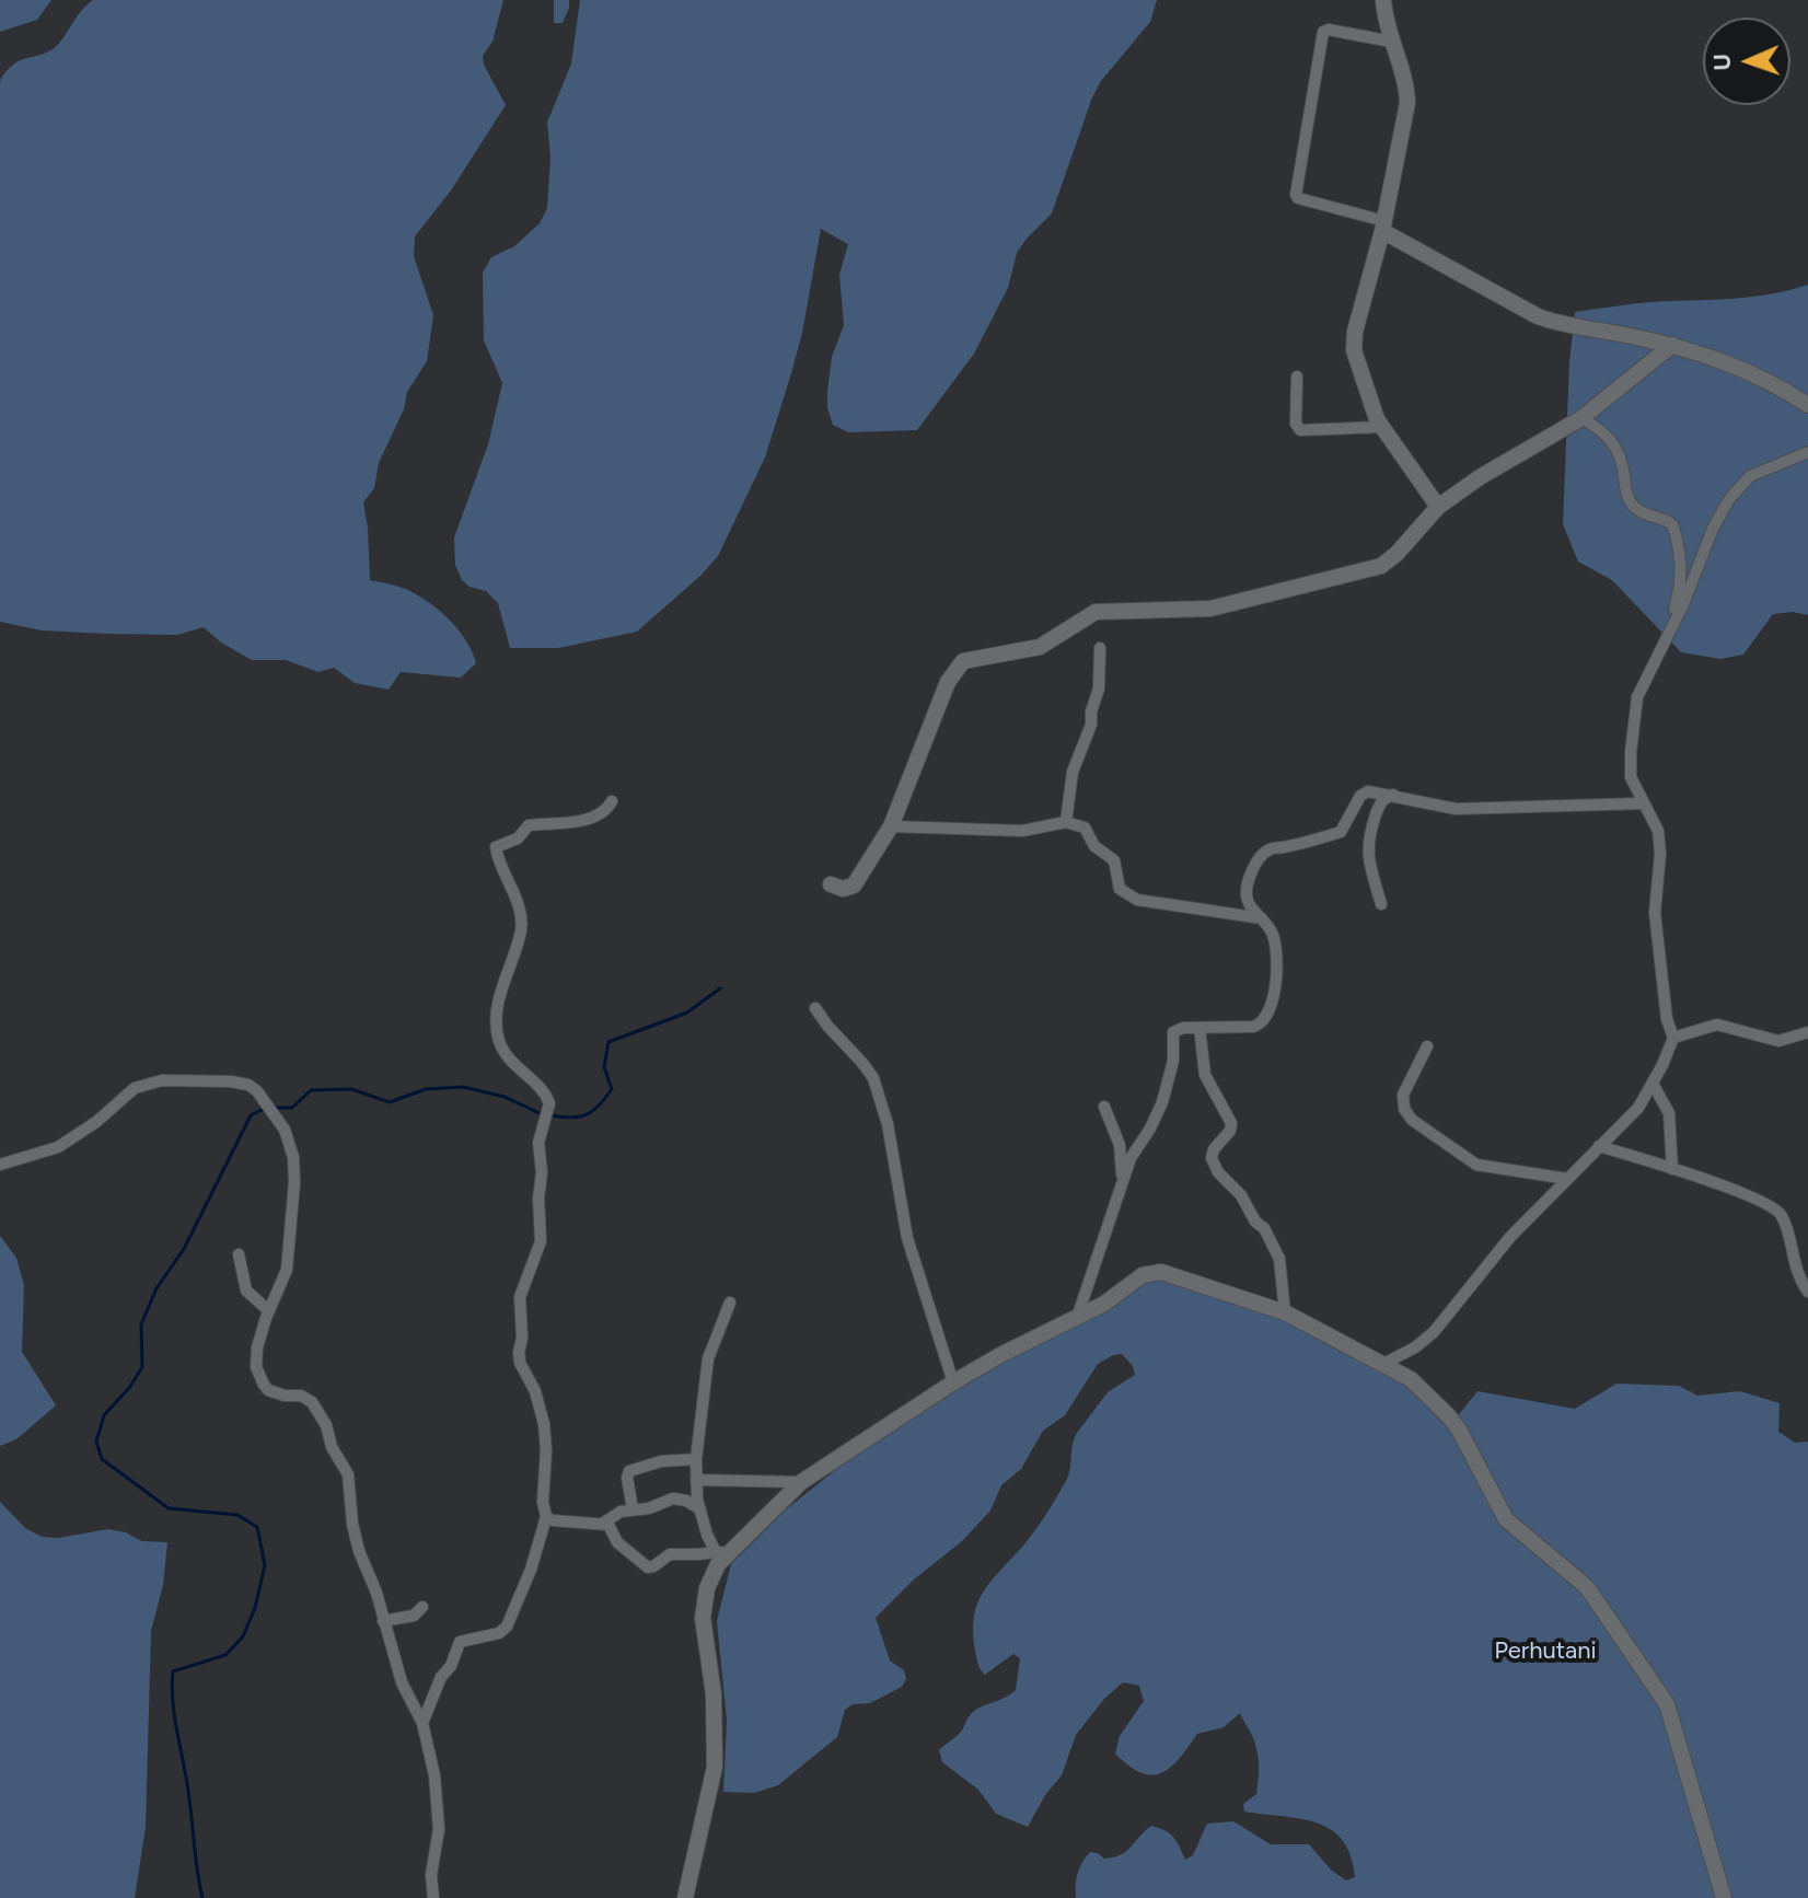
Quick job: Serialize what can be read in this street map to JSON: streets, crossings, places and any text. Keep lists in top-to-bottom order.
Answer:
{
  "parks": ["Perhutani"],
  "north": "left"
}
